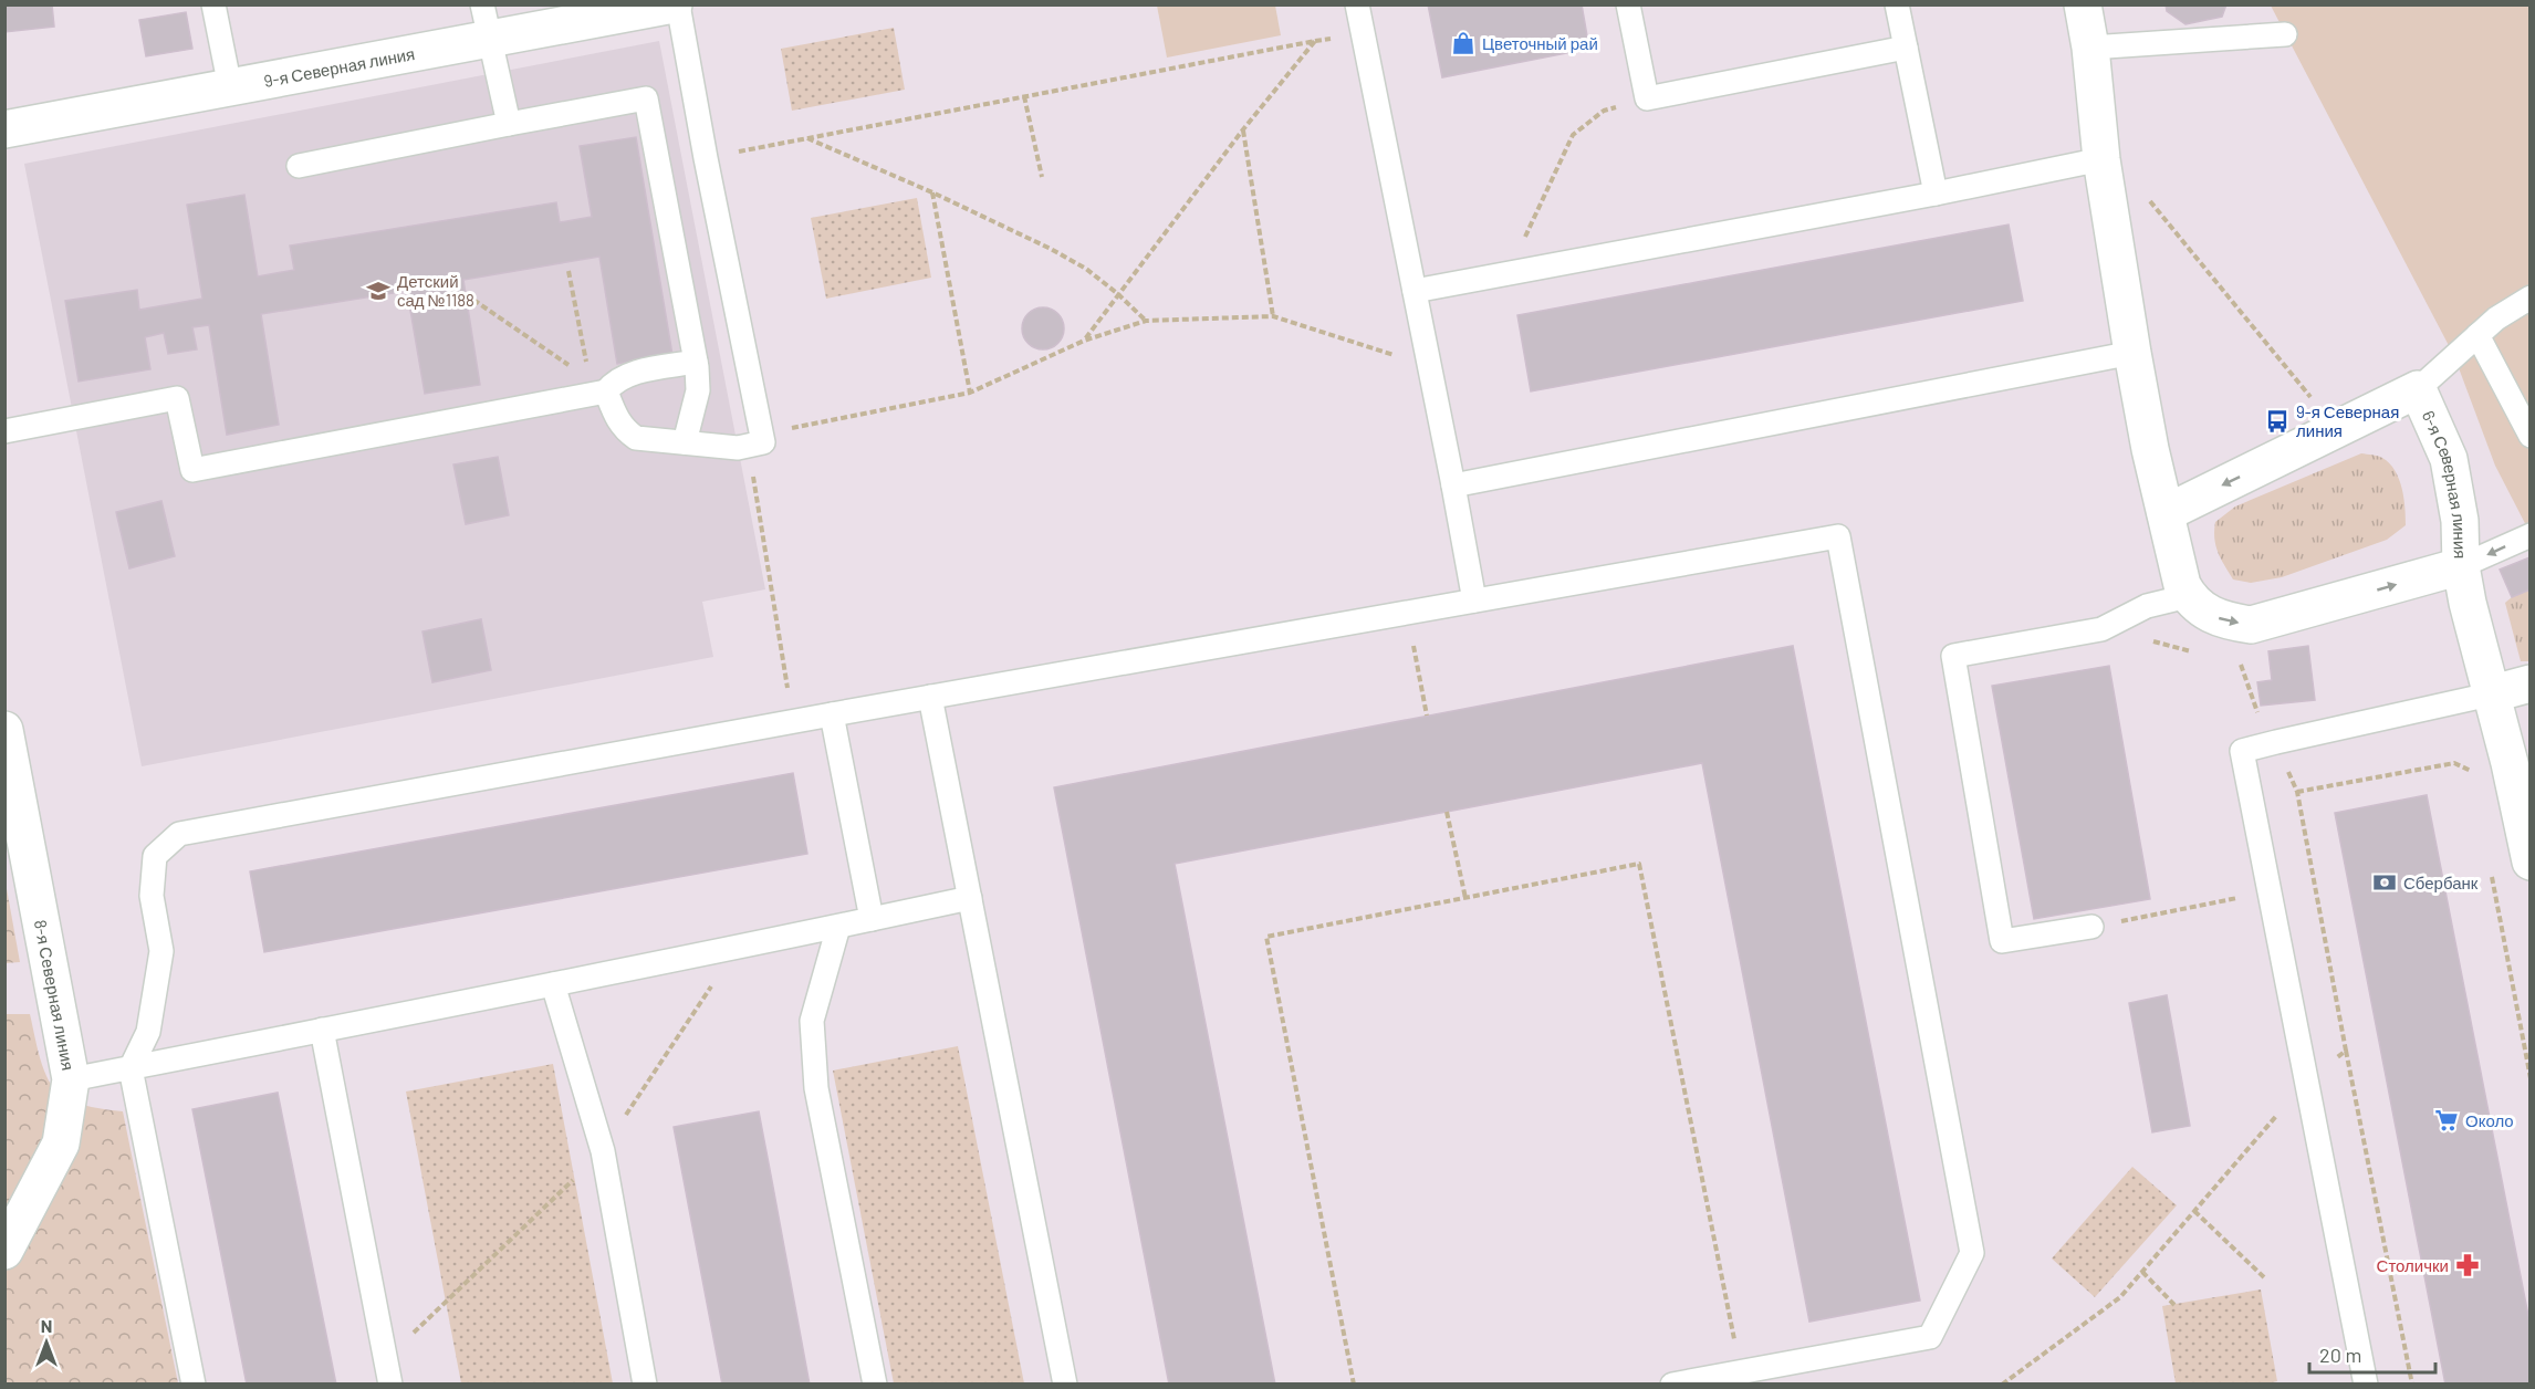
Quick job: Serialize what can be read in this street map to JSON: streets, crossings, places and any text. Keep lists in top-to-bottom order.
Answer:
{
  "streets": {
    "street": ["9-я Северная линия", "6-я Северная линия", "8-я Северная линия"]
  },
  "places": {
    "shop": ["Цветочный рай"],
    "school or university": ["Детский сад №1188"],
    "bus stop": ["9-я Северная линия"],
    "bank": ["Сбербанк"],
    "supermarket": ["Около"],
    "pharmacy": ["Столички"]
  },
  "scale_bar": "20 m",
  "north": "top"
}
